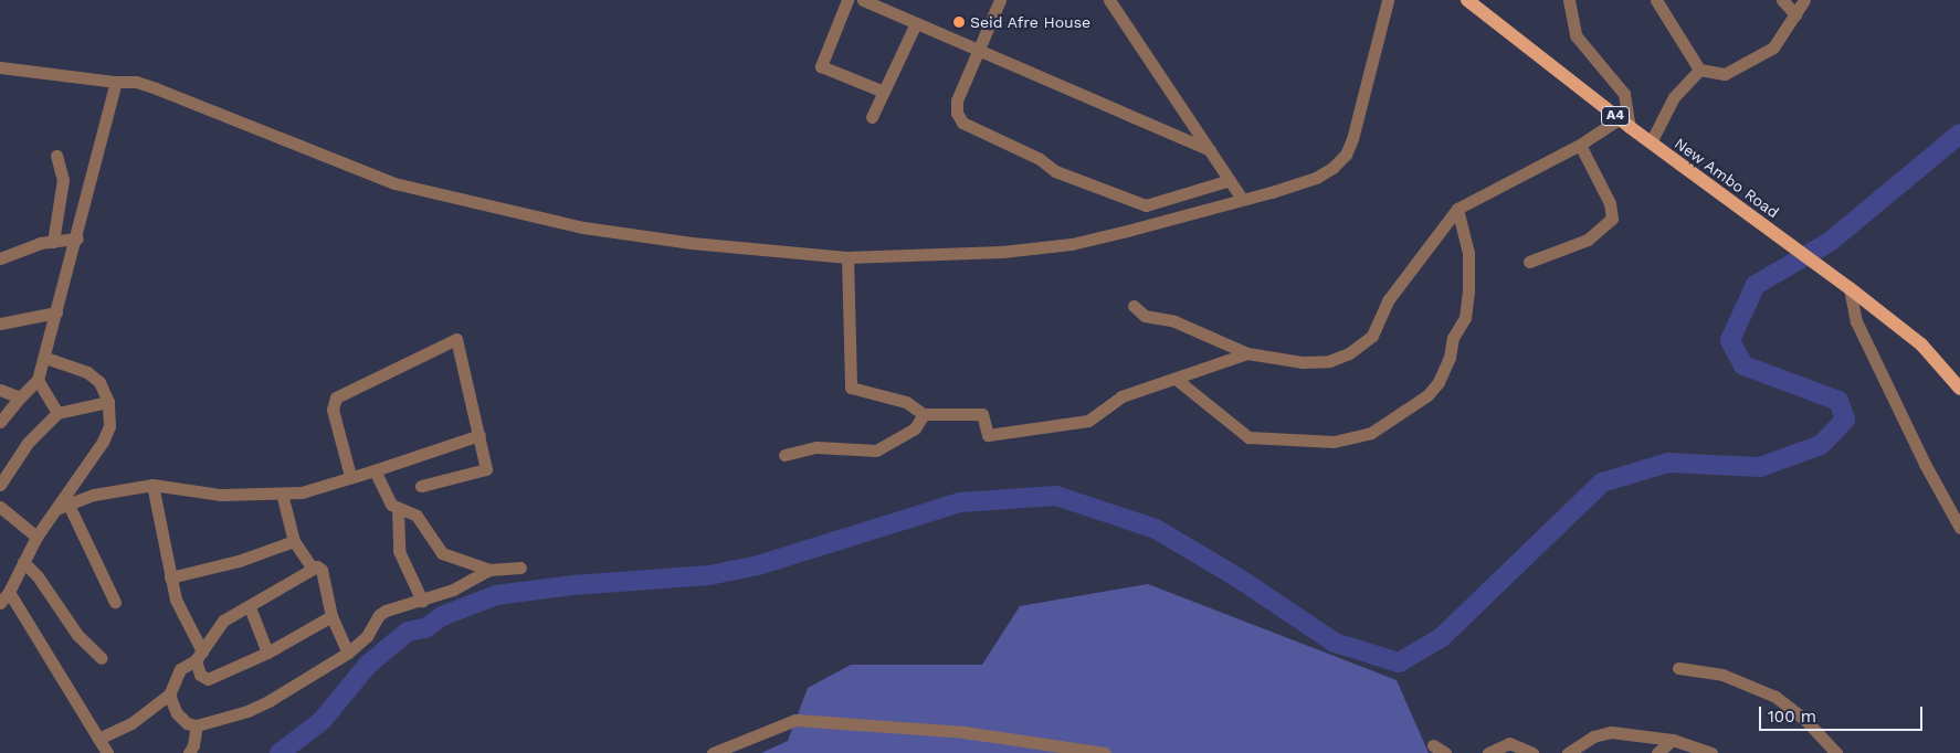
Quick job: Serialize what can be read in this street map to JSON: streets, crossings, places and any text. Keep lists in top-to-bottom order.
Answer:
{
  "streets": {
    "main road": ["A4", "New Ambo Road"]
  },
  "places": ["Seid Afre House"],
  "scale_bar": "100 m"
}
